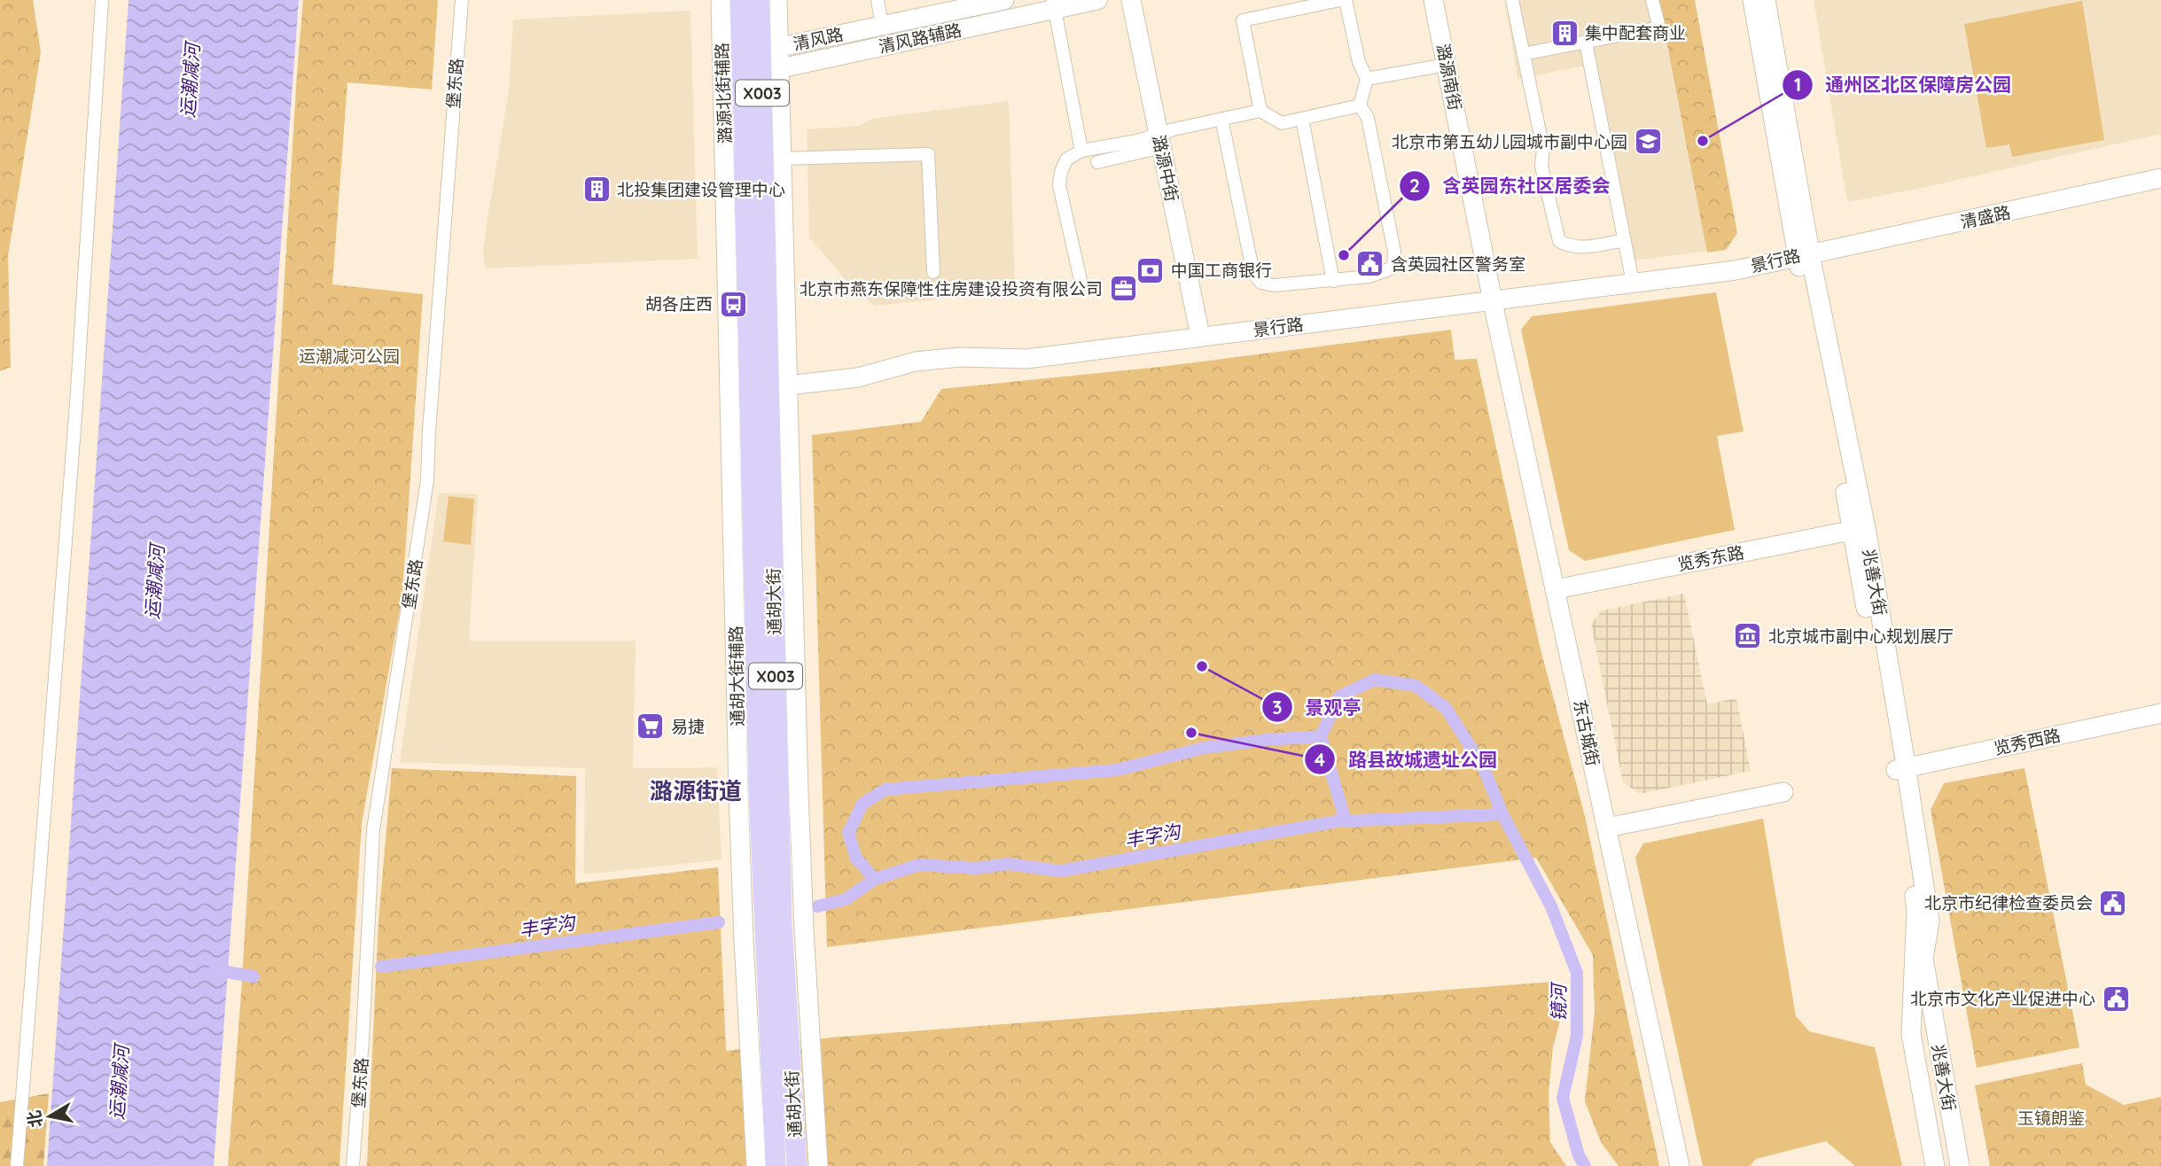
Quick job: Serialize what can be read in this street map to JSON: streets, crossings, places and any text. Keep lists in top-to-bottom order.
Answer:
{
  "streets": {
    "main road": ["X003", "通胡大街"],
    "street": [
      "清风路辅路",
      "清风路",
      "潞源南街",
      "堡东路",
      "潞源北街辅路",
      "潞源中街",
      "清盛路",
      "景行路",
      "览秀东路",
      "兆善大街",
      "通胡大街辅路",
      "东古城街",
      "览秀西路"
    ]
  },
  "crossings": [
    ["清风路辅路", "X003"],
    ["清风路", "X003"],
    ["潞源南街", "景行路"],
    ["潞源南街", "东古城街"],
    ["潞源北街辅路", "X003"],
    ["潞源北街辅路", "通胡大街"],
    ["潞源北街辅路", "通胡大街辅路"],
    ["X003", "通胡大街"],
    ["X003", "通胡大街辅路"],
    ["潞源中街", "景行路"],
    ["清盛路", "景行路"],
    ["清盛路", "兆善大街"],
    ["景行路", "兆善大街"],
    ["景行路", "通胡大街"],
    ["景行路", "东古城街"],
    ["览秀东路", "兆善大街"],
    ["览秀东路", "东古城街"],
    ["兆善大街", "览秀西路"],
    ["通胡大街", "通胡大街辅路"]
  ],
  "districts": ["潞源街道"],
  "water": ["运潮减河", "丰字沟", "镜河"],
  "parks": ["运潮减河公园", "玉镜朗鉴"],
  "places": {
    "building": ["集中配套商业", "北投集团建设管理中心"],
    "other": [
      "通州区北区保障房公园",
      "含英园东社区居委会",
      "景观亭",
      "路县故城遗址公园"
    ],
    "school or university": ["北京市第五幼儿园城市副中心园"],
    "public building": ["含英园社区警务室", "北京市纪律检查委员会", "北京市文化产业促进中心"],
    "bank": ["中国工商银行"],
    "office": ["北京市燕东保障性住房建设投资有限公司"],
    "bus stop": ["胡各庄西"],
    "museum": ["北京城市副中心规划展厅"],
    "supermarket": ["易捷"]
  },
  "north": "left"
}
